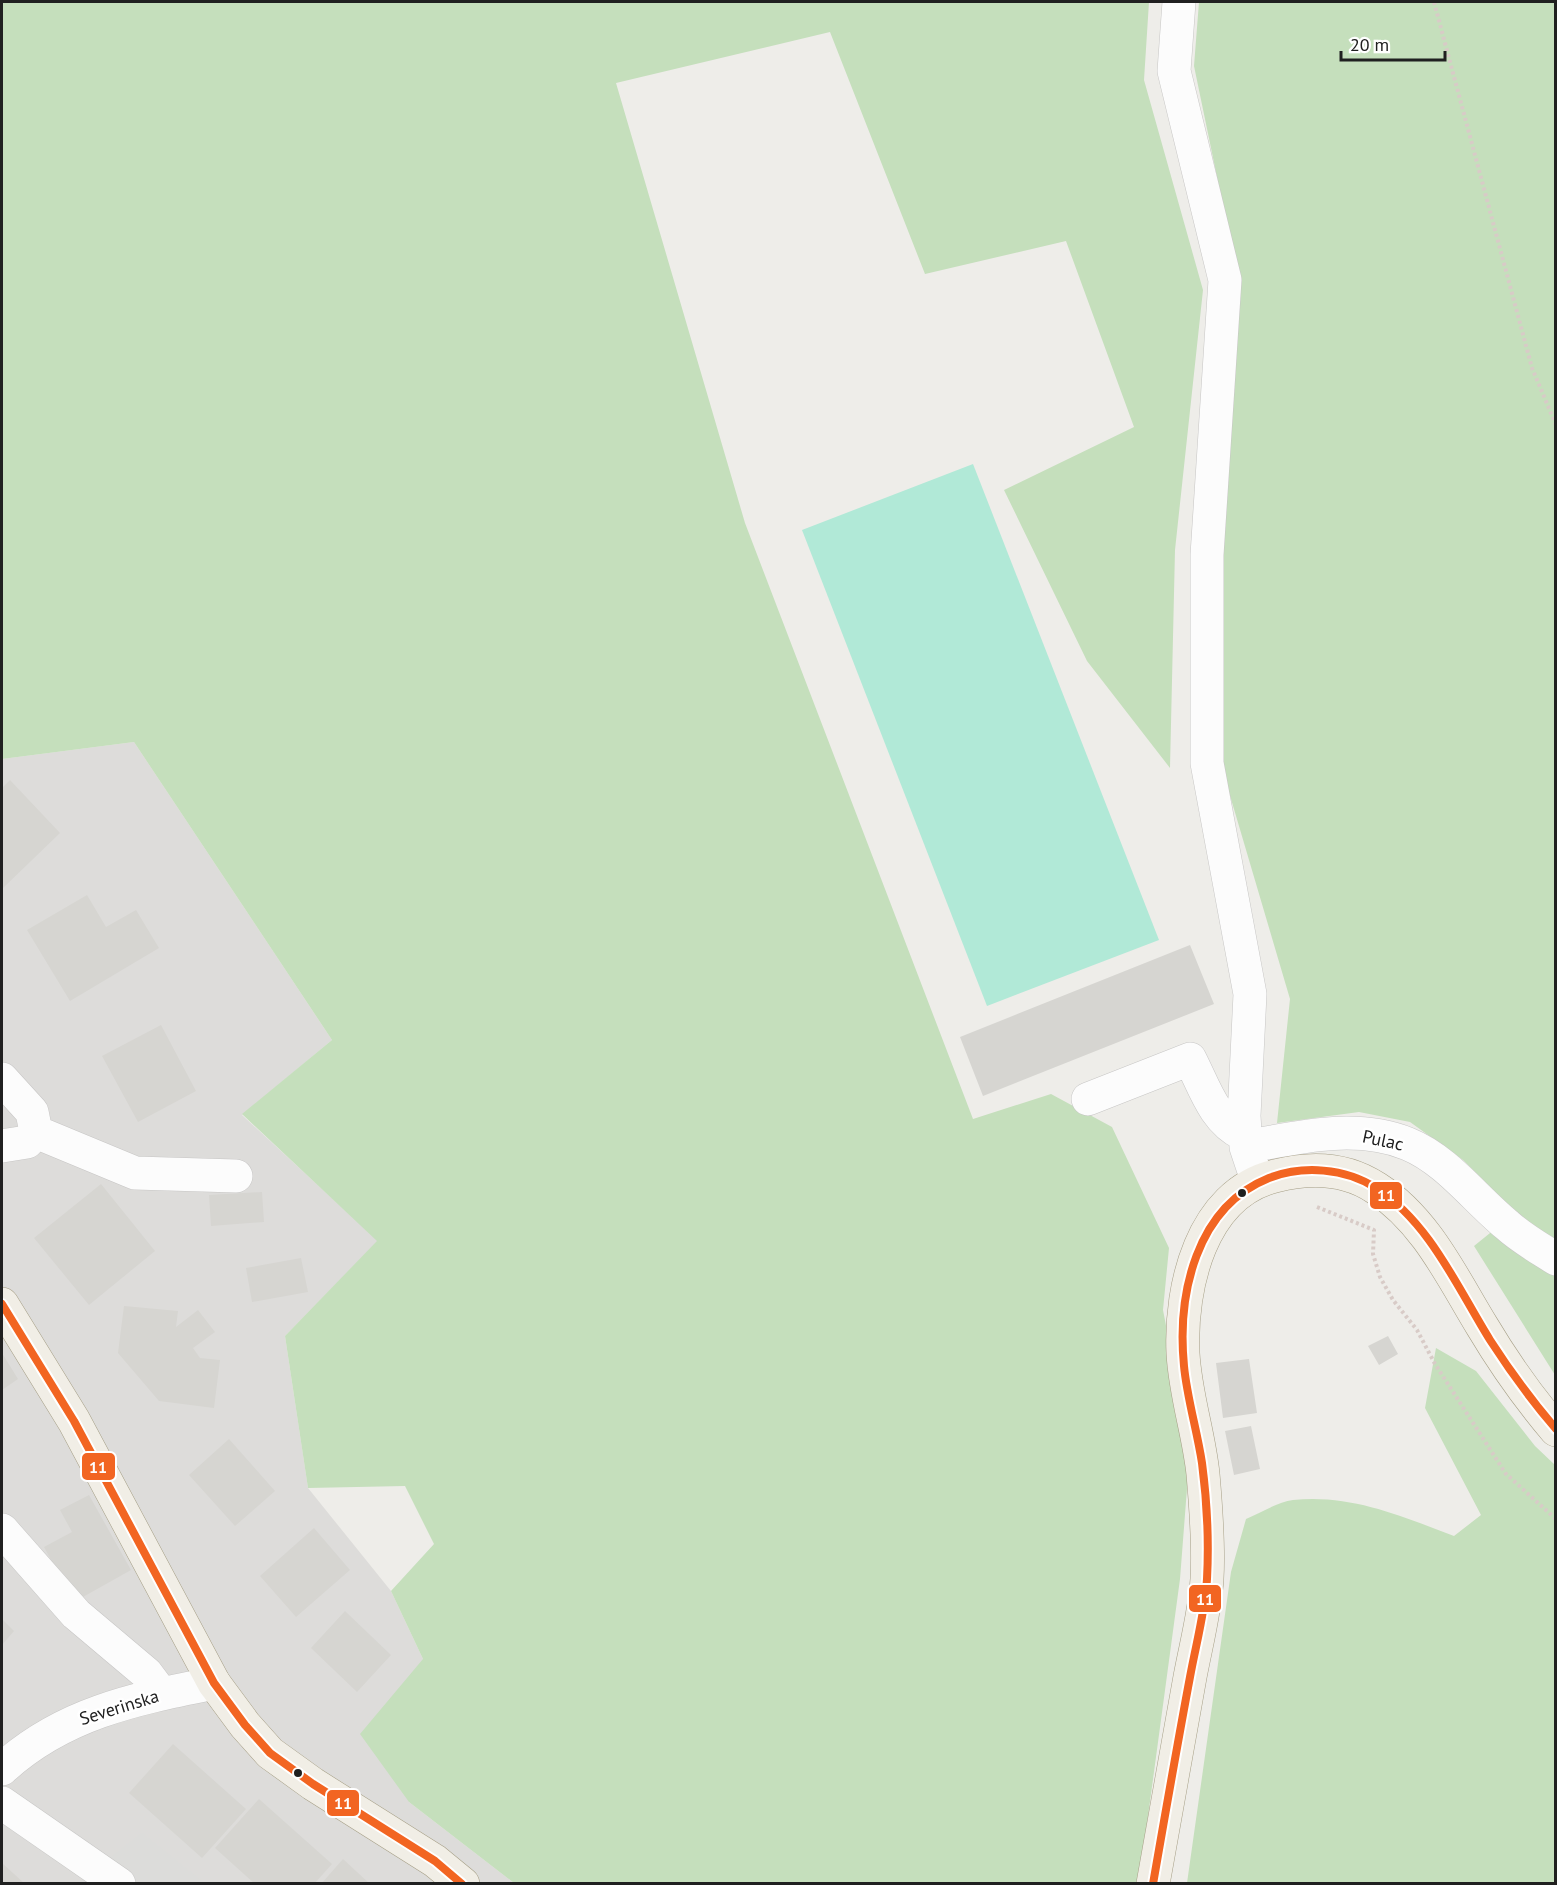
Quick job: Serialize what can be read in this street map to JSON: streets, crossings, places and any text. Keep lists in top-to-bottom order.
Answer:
{
  "streets": {
    "street": ["Pulac", "Severinska"]
  },
  "lines": ["transit line 11"],
  "scale_bar": "20 m"
}
